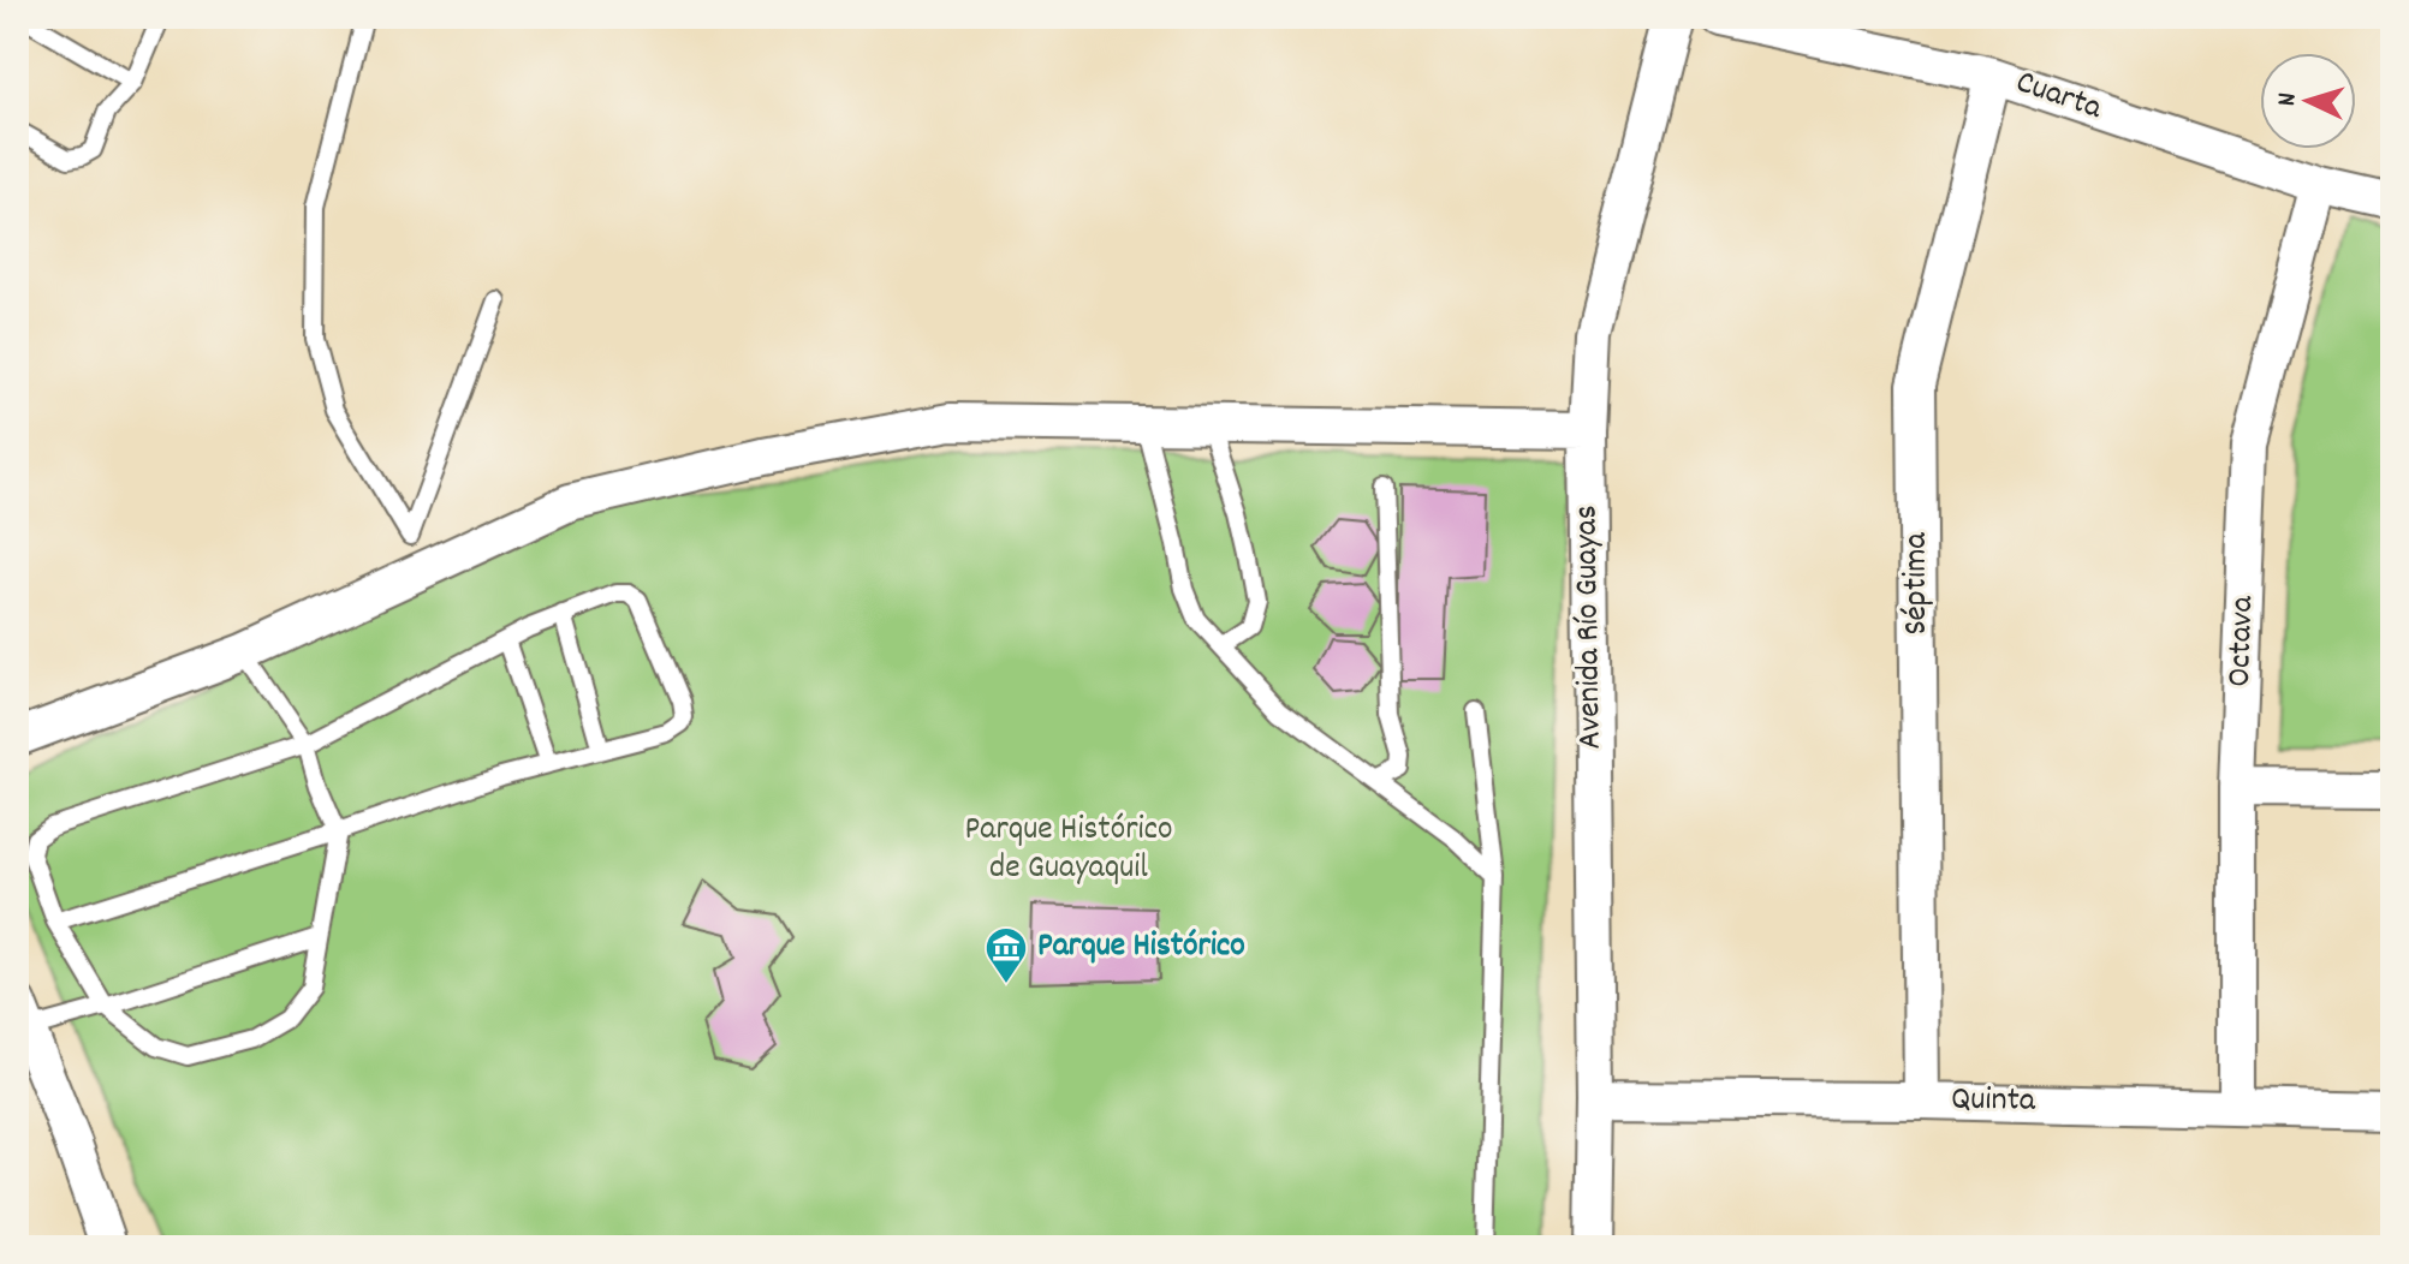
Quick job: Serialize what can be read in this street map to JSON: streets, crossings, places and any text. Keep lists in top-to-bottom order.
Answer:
{
  "streets": {
    "street": [
      "Cuarta",
      "Séptima",
      "Avenida Río Guayas",
      "Octava",
      "Quinta"
    ]
  },
  "crossings": [
    ["Cuarta", "Séptima"],
    ["Cuarta", "Octava"],
    ["Séptima", "Quinta"],
    ["Avenida Río Guayas", "Quinta"],
    ["Octava", "Quinta"]
  ],
  "parks": ["Parque Histórico de Guayaquil"],
  "places": {
    "museum": ["Parque Histórico"]
  },
  "north": "left"
}
